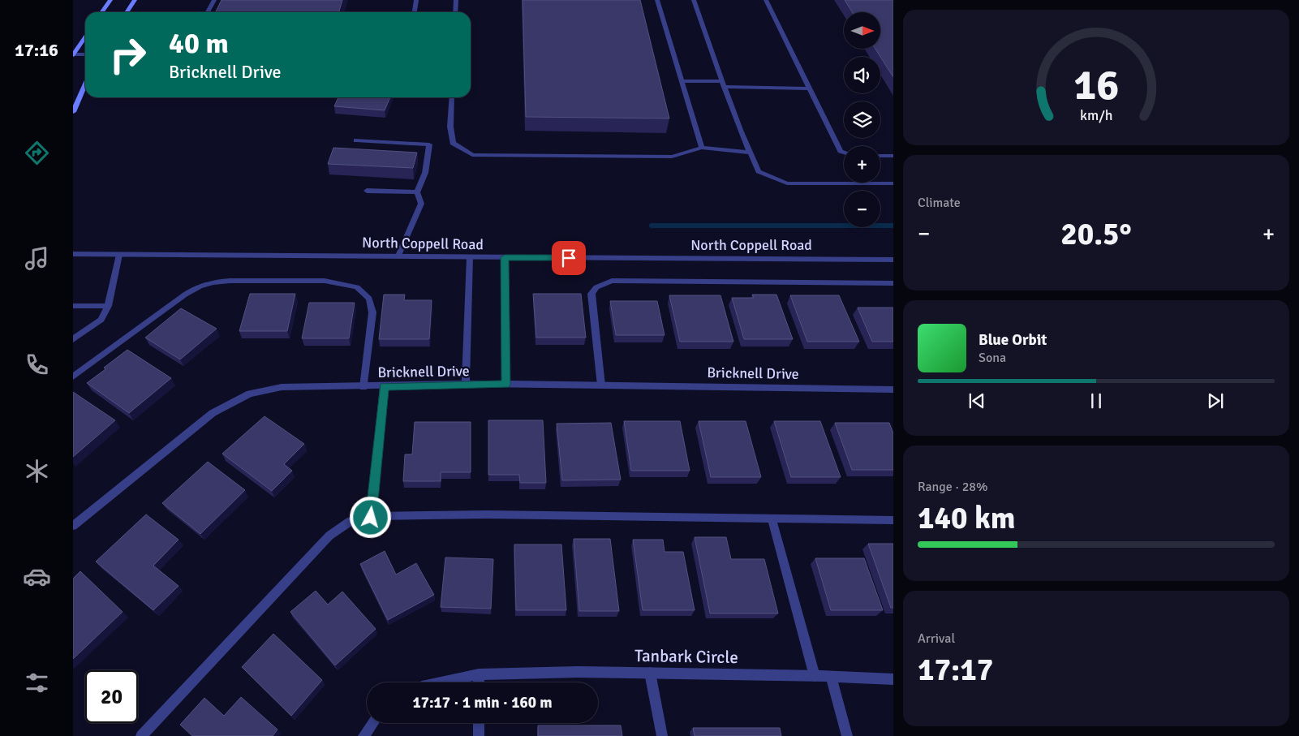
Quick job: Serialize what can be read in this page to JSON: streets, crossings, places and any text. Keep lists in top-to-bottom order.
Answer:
{
  "streets": {
    "street": ["North Coppell Road", "Bricknell Drive", "Tanbark Circle"]
  },
  "north": "right",
  "page": {
    "tabs": "17:16",
    "map_buttons": ["+", "−"],
    "turn": ["40 m", "Bricknell Drive"],
    "tile": [
      "Climate",
      ["Range · 28%", "140 km"],
      ["Arrival", "17:17"]
    ],
    "heat": ["−", "20.5°", "+"],
    "song": ["Blue Orbit", "Sona"],
    "limit": "20",
    "trip": "17:17 · 1 min · 160 m",
    "gauge": ["16", "km/h"]
  }
}
